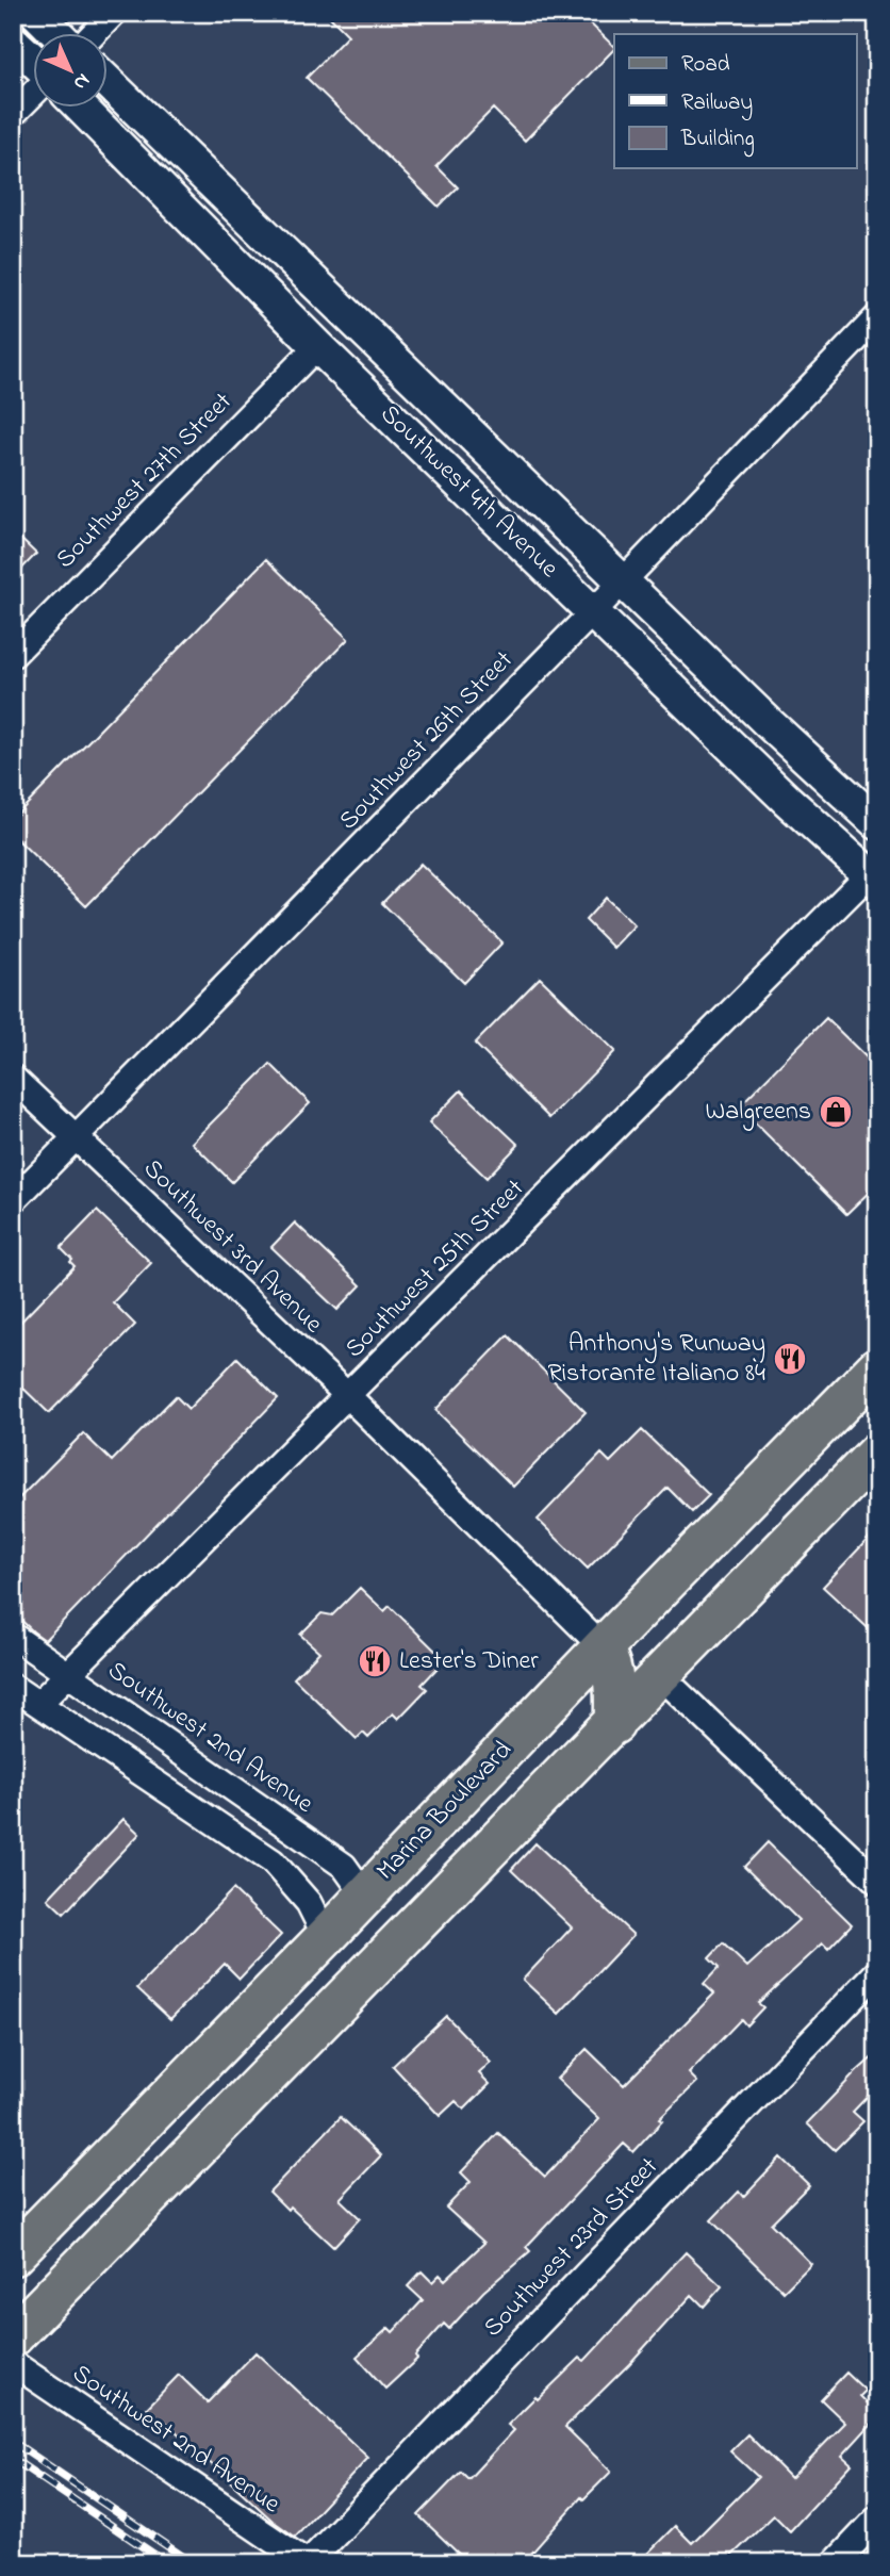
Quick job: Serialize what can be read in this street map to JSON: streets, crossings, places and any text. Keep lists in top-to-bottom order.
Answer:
{
  "streets": {
    "main road": ["Marina Boulevard"],
    "street": [
      "Southwest 27th Street",
      "Southwest 4th Avenue",
      "Southwest 26th Street",
      "Southwest 3rd Avenue",
      "Southwest 25th Street",
      "Southwest 2nd Avenue",
      "Southwest 23rd Street"
    ]
  },
  "crossings": [
    ["Southwest 27th Street", "Southwest 4th Avenue"],
    ["Southwest 4th Avenue", "Southwest 26th Street"],
    ["Southwest 4th Avenue", "Southwest 25th Street"],
    ["Southwest 26th Street", "Southwest 3rd Avenue"],
    ["Southwest 3rd Avenue", "Southwest 25th Street"],
    ["Southwest 3rd Avenue", "Marina Boulevard"],
    ["Southwest 25th Street", "Southwest 2nd Avenue"],
    ["Southwest 2nd Avenue", "Marina Boulevard"],
    ["Southwest 2nd Avenue", "Southwest 23rd Street"]
  ],
  "places": {
    "shop": ["Walgreens"],
    "restaurant": ["Anthony's Runway Ristorante Italiano 84", "Lester's Diner"]
  },
  "legend": ["Road", "Railway", "Building"],
  "north": "bottom right"
}
